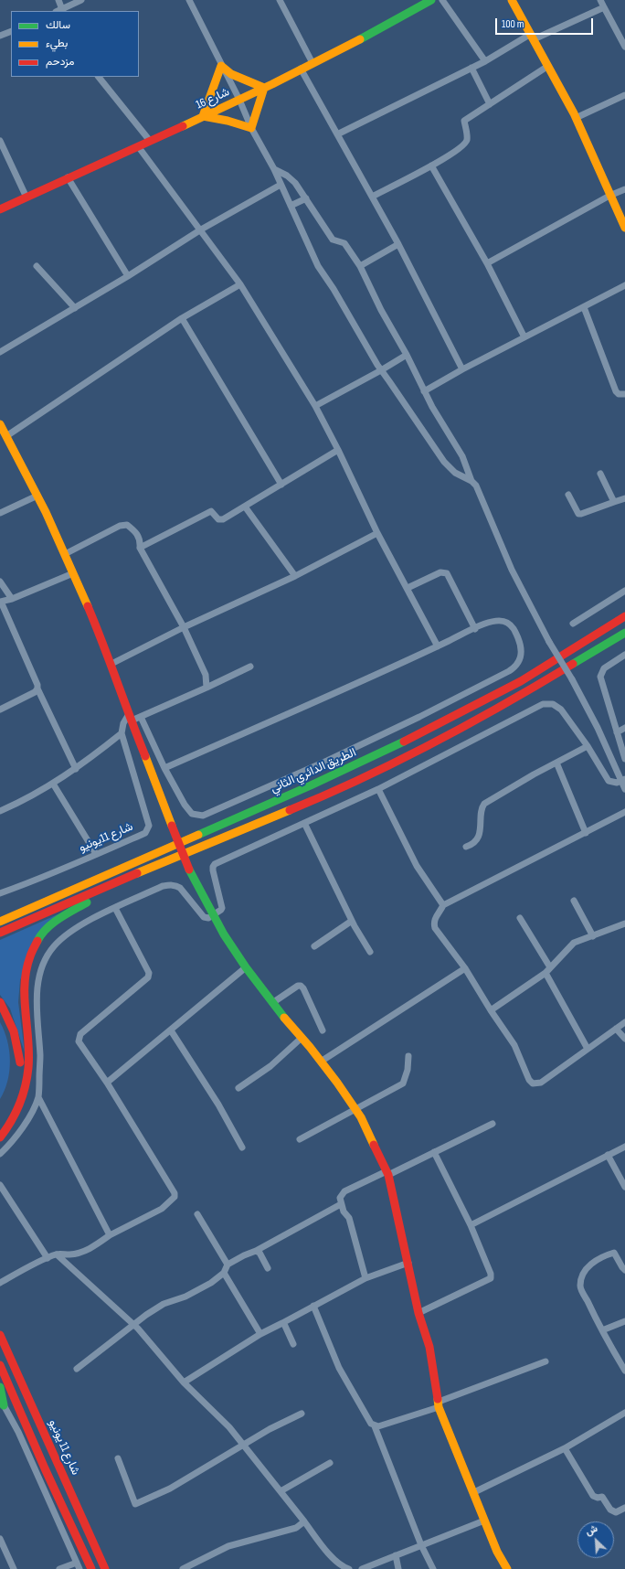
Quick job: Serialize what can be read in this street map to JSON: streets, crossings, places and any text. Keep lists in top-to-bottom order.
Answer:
{
  "streets": {
    "main road": ["شارع 16", "الطريق الدائري الثاني", "شارع 11 يونيو"],
    "street": ["شارع 11يونيو"]
  },
  "legend": ["سالك", "بطيء", "مزدحم"],
  "scale_bar": "100 m",
  "north": "top left"
}
